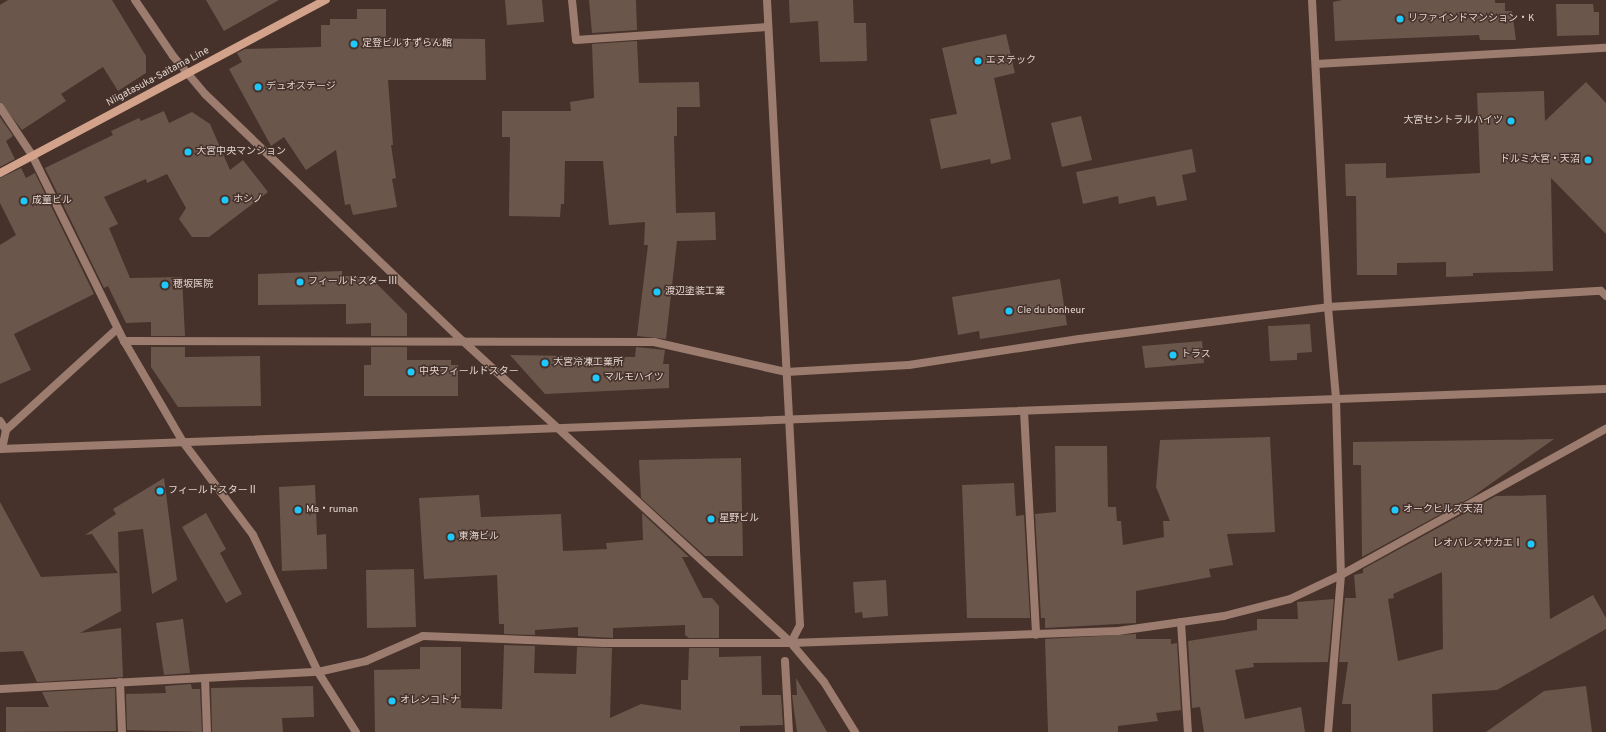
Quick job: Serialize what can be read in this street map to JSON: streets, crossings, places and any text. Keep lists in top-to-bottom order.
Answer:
{
  "streets": {
    "main road": ["Niigatasuka-Saitama Line"]
  },
  "places": [
    "リファインドマンション・K",
    "定登ビルすずらん館",
    "エヌテック",
    "デュオステージ",
    "大宮セントラルハイツ",
    "大宮中央マンション",
    "ドルミ大宮・天沼",
    "ホシノ",
    "成童ビル",
    "フィールドスターⅢ",
    "穂坂医院",
    "渡辺塗装工業",
    "Cle du bonheur",
    "トラス",
    "大宮冷凍工業所",
    "中央フィールドスター",
    "マルモハイツ",
    "フィールドスターⅡ",
    "Ma・ruman",
    "オークヒルズ天沼",
    "星野ビル",
    "東海ビル",
    "レオパレスサカエⅠ",
    "オレンコトナ"
  ]
}
